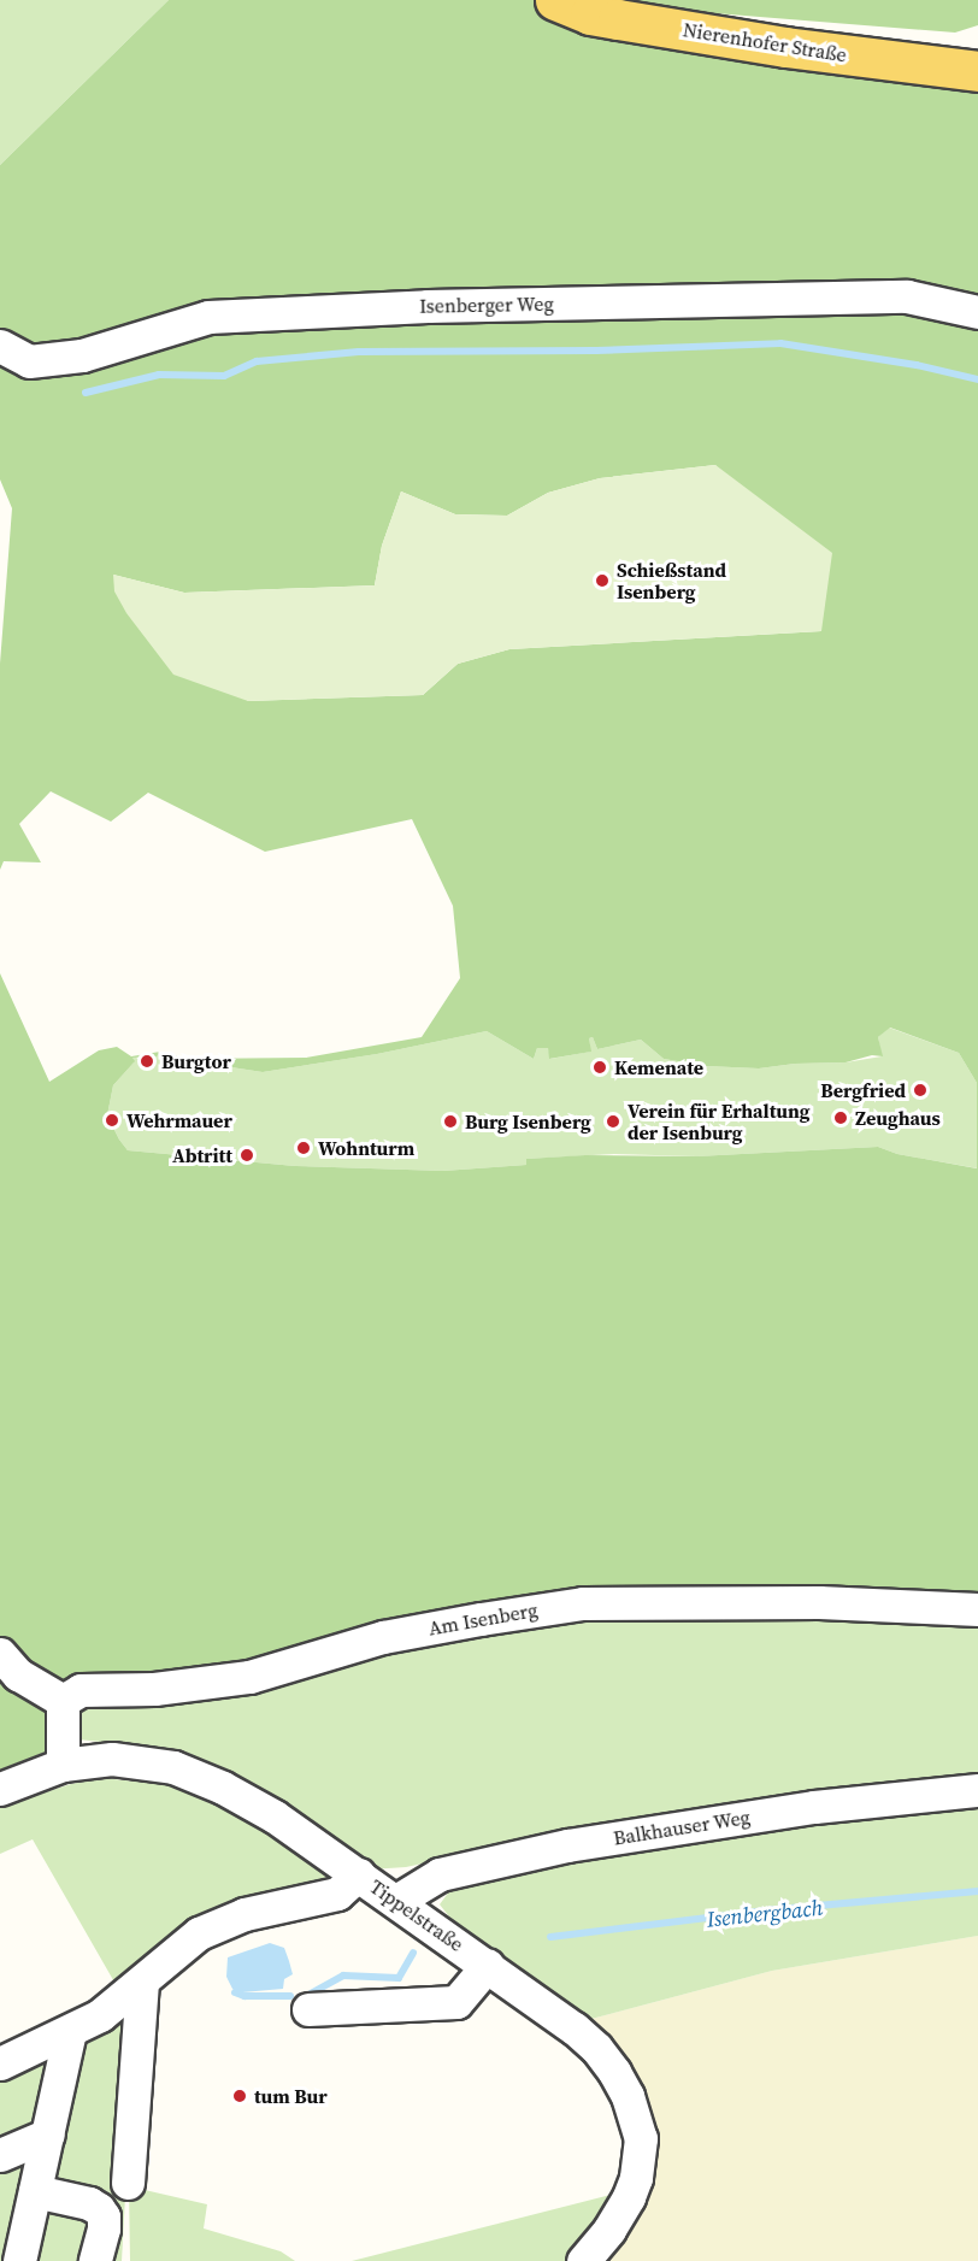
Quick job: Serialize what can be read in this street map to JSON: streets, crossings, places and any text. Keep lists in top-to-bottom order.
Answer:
{
  "streets": {
    "main road": ["Nierenhofer Straße"],
    "street": [
      "Isenberger Weg",
      "Am Isenberg",
      "Balkhauser Weg",
      "Tippelstraße"
    ]
  },
  "crossings": [
    ["Balkhauser Weg", "Tippelstraße"]
  ],
  "water": ["Isenbergbach"],
  "places": [
    "Schießstand Isenberg",
    "Burgtor",
    "Kemenate",
    "Bergfried",
    "Zeughaus",
    "Wehrmauer",
    "Burg Isenberg",
    "Verein für Erhaltung der Isenburg",
    "Wohnturm",
    "Abtritt",
    "tum Bur"
  ]
}
